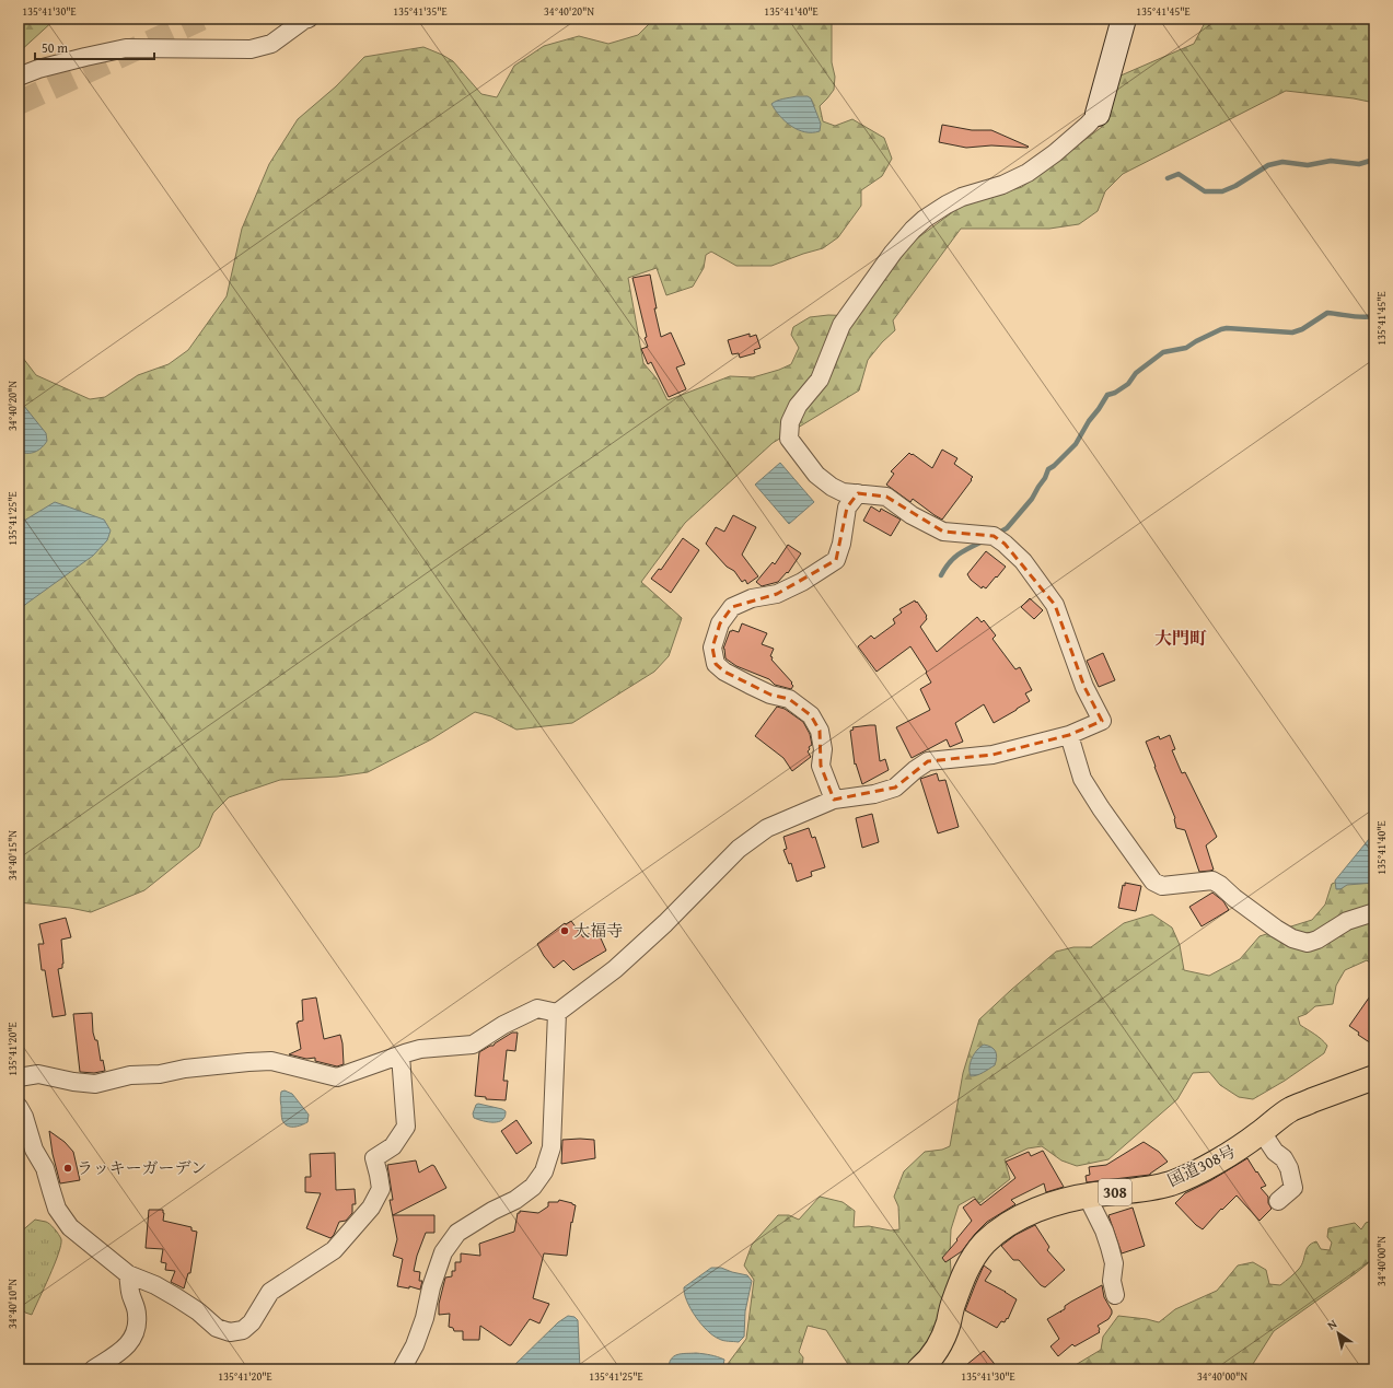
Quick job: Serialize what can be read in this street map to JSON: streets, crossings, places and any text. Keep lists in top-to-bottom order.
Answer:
{
  "streets": {
    "highway": ["国道308号", "308"]
  },
  "districts": ["大門町"],
  "places": ["大福寺", "ラッキーガーデン"],
  "scale_bar": "50 m",
  "north": "top left",
  "coordinates": [
    "135°41'30\"E",
    "135°41'35\"E",
    "34°40'20\"N",
    "135°41'40\"E",
    "135°41'45\"E",
    "135°41'25\"E",
    "34°40'15\"N",
    "135°41'20\"E",
    "34°40'00\"N",
    "34°40'10\"N"
  ]
}
